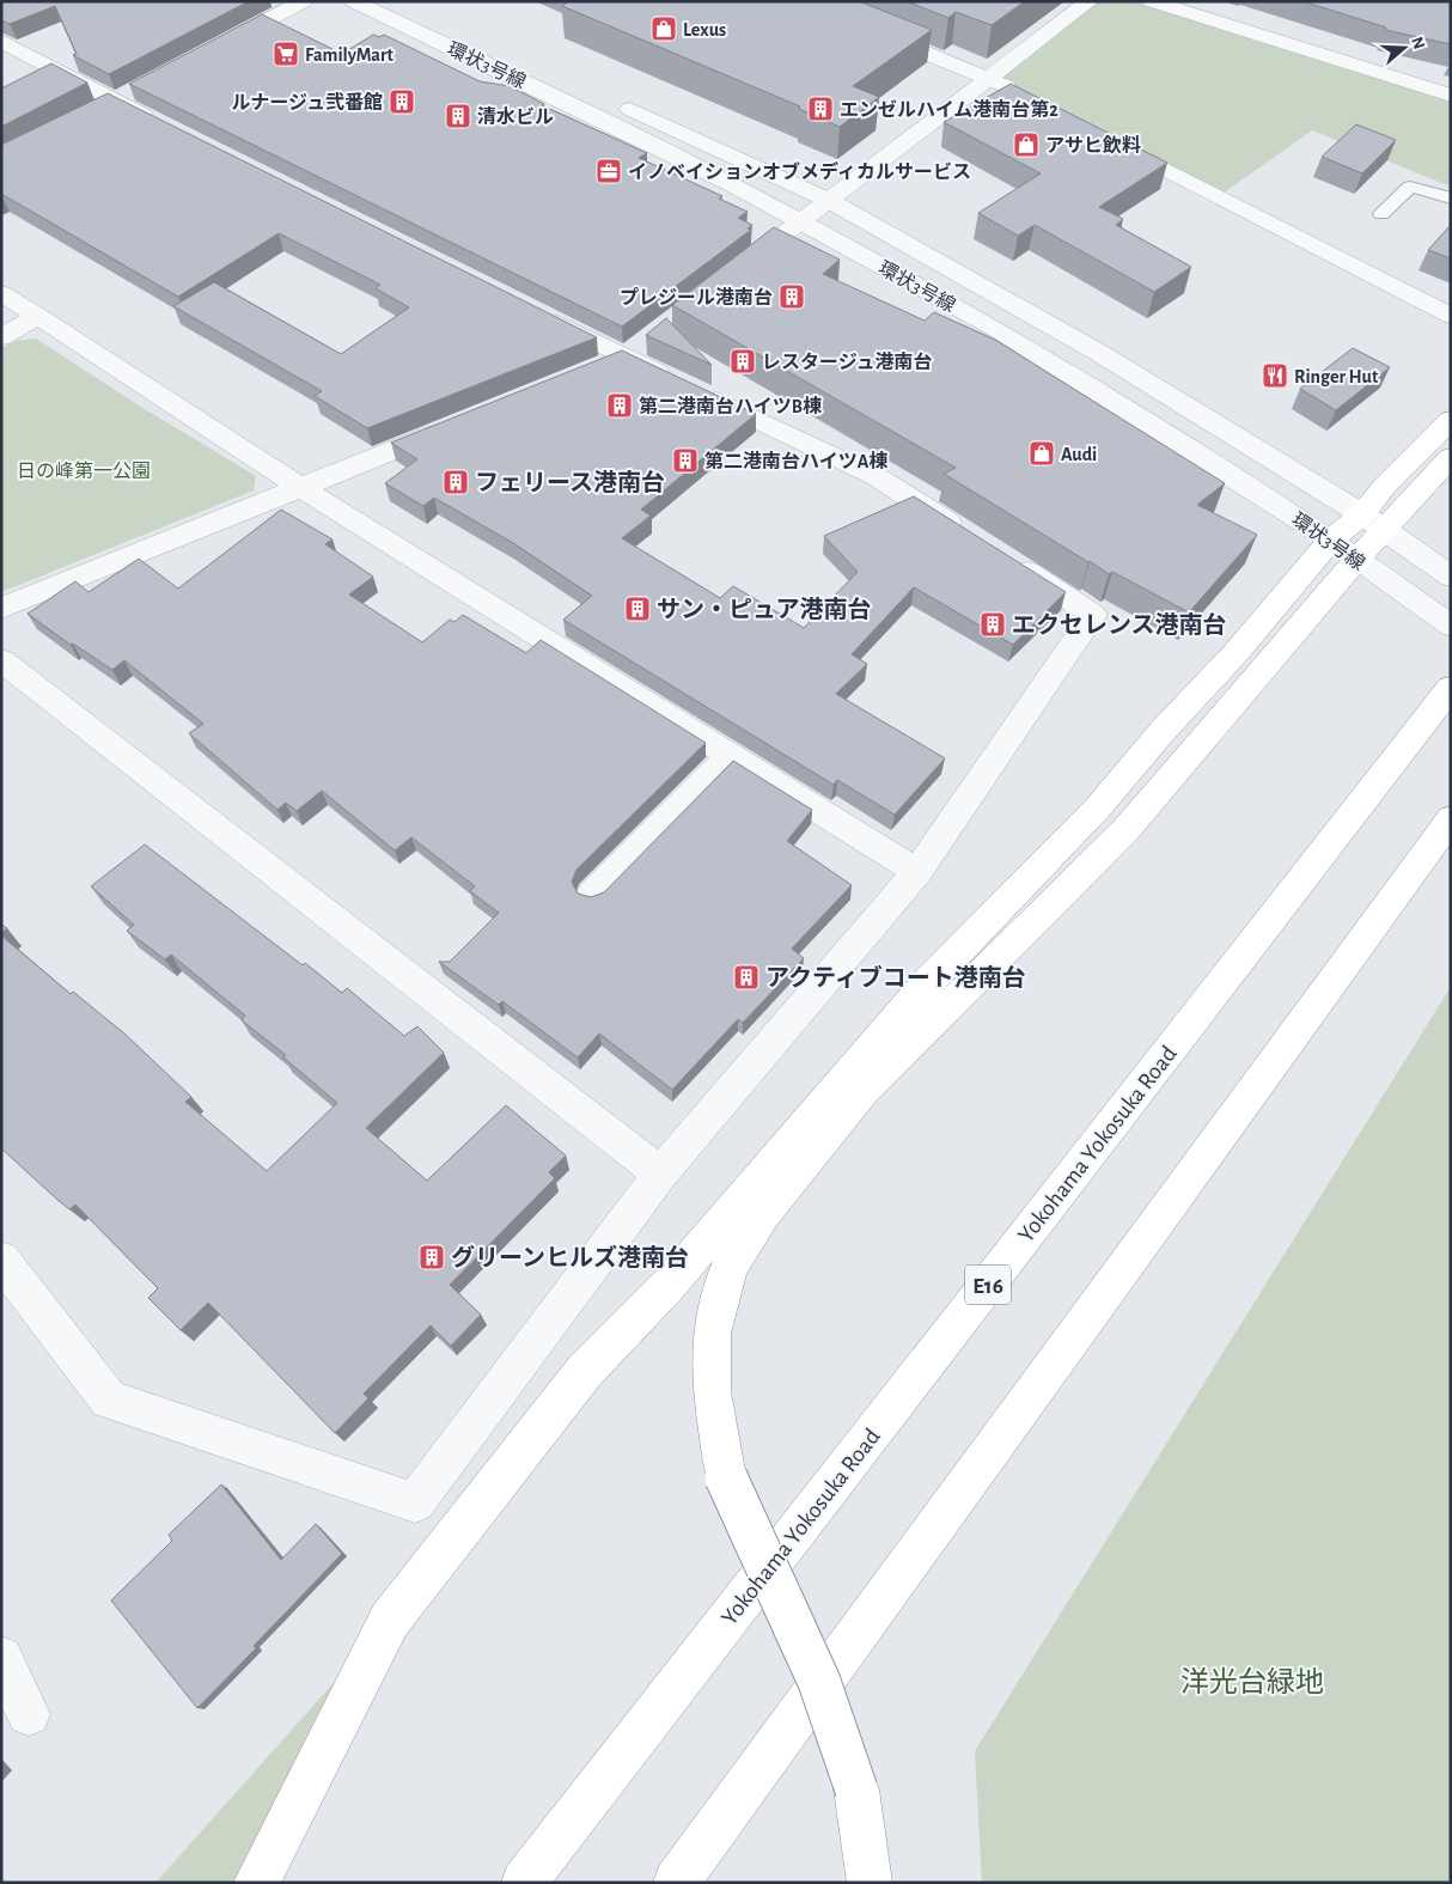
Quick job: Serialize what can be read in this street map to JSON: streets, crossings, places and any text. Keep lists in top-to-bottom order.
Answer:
{
  "streets": {
    "highway": ["Yokohama Yokosuka Road", "E16"],
    "street": ["環状3号線"]
  },
  "parks": ["日の峰第一公園", "洋光台緑地"],
  "places": {
    "shop": ["Lexus", "アサヒ飲料", "Audi"],
    "supermarket": ["FamilyMart"],
    "building": [
      "ルナージュ弐番館",
      "エンゼルハイム港南台第2",
      "清水ビル",
      "プレジール港南台",
      "レスタージュ港南台",
      "第二港南台ハイツB棟",
      "第二港南台ハイツA棟",
      "フェリース港南台",
      "サン・ピュア港南台",
      "エクセレンス港南台",
      "アクティブコート港南台",
      "グリーンヒルズ港南台"
    ],
    "office": ["イノベイションオブメディカルサービス"],
    "restaurant": ["Ringer Hut"]
  },
  "north": "right"
}
